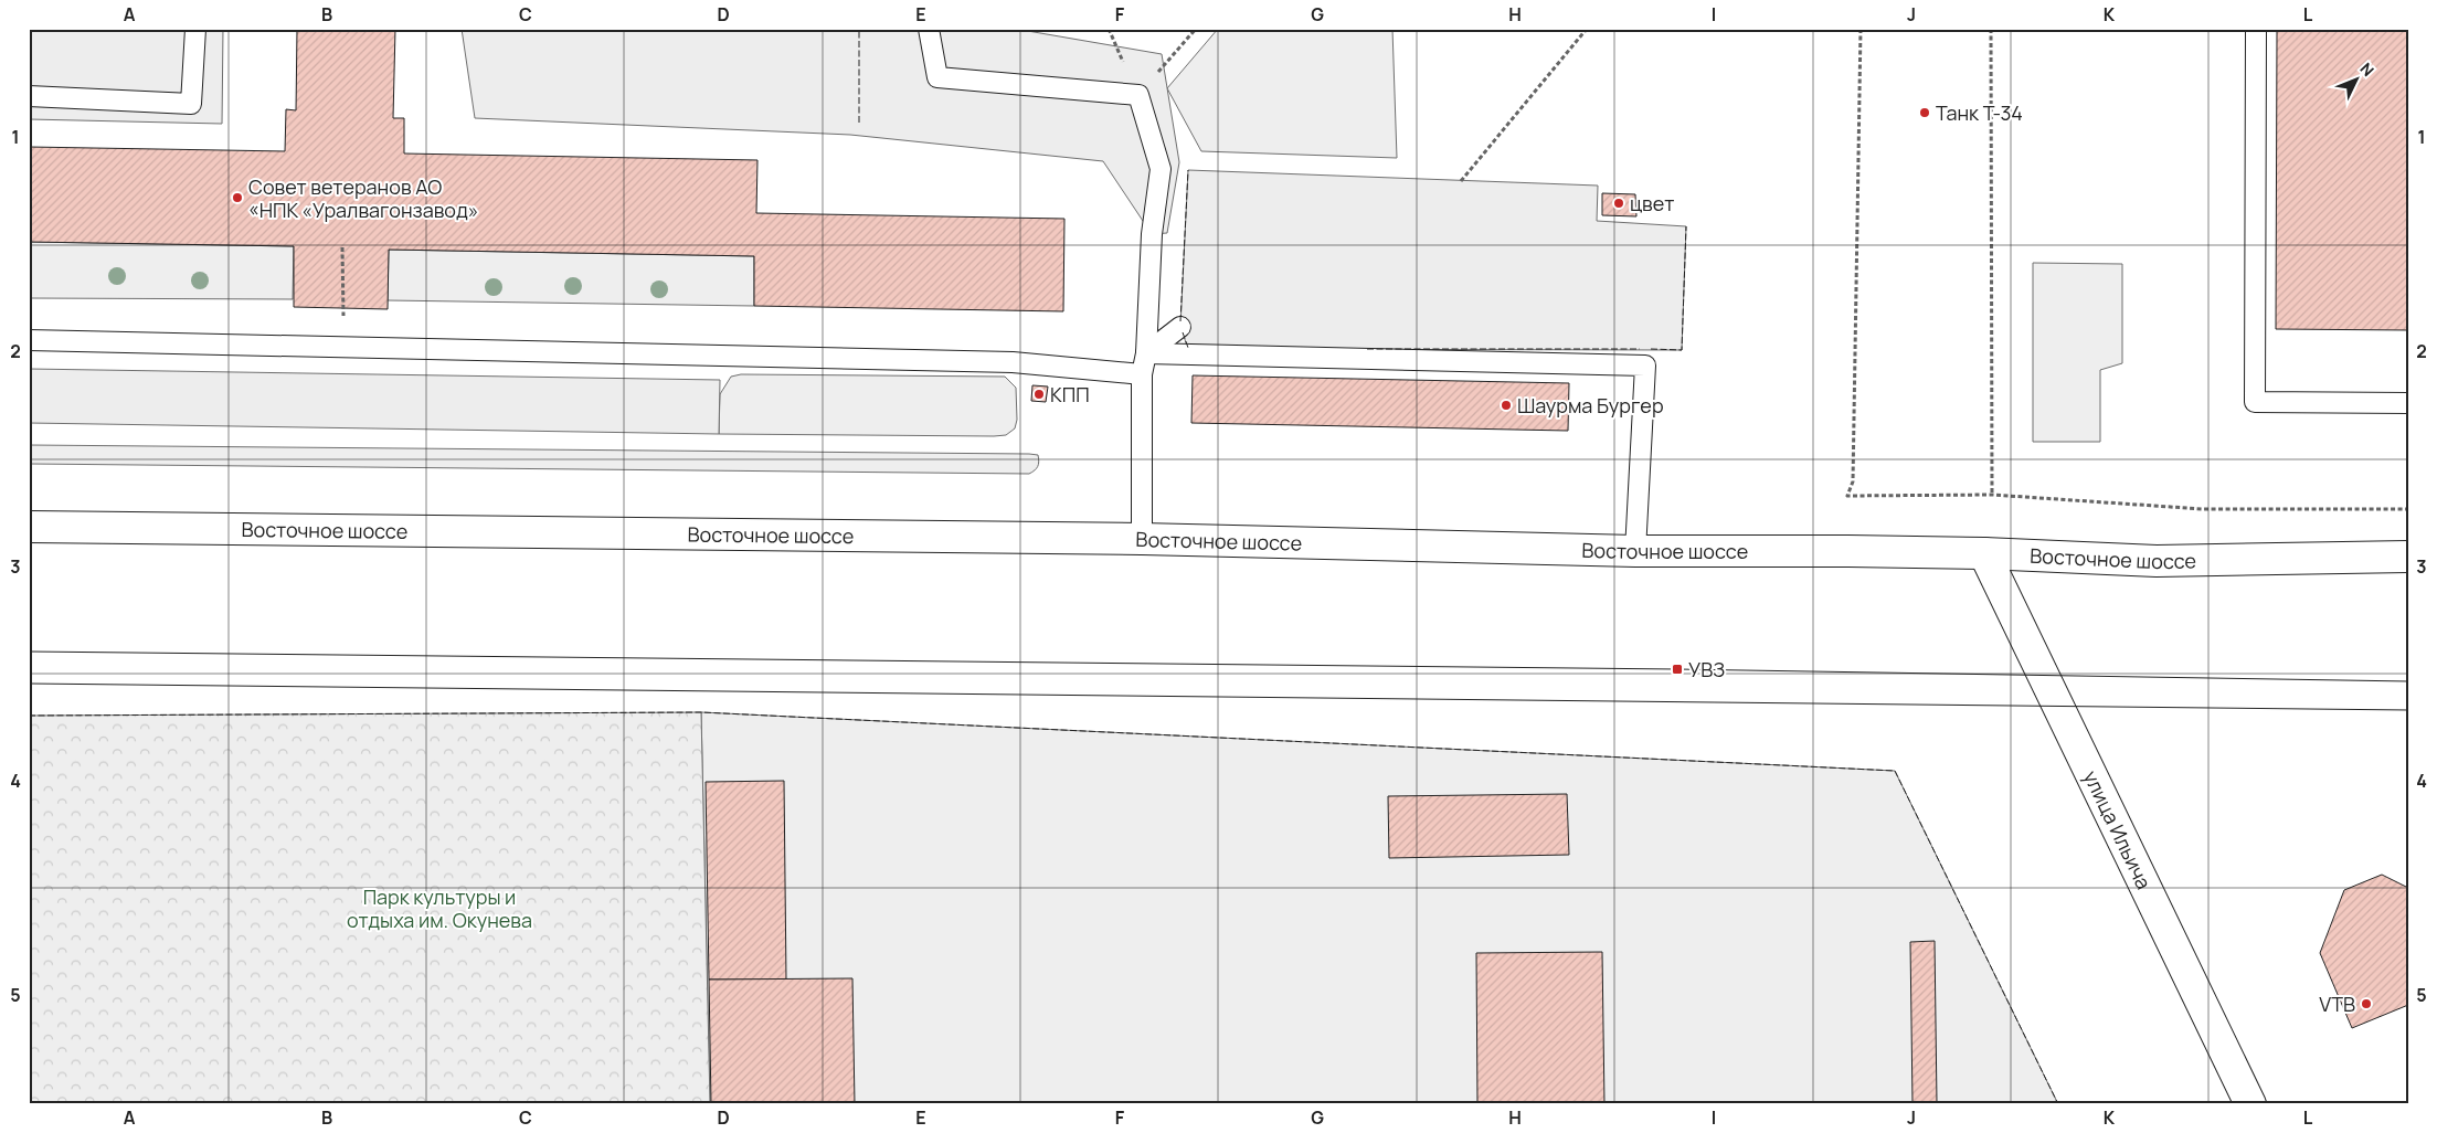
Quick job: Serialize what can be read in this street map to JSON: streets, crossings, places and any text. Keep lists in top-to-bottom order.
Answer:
{
  "streets": {
    "main road": ["Восточное шоссе", "улица Ильича"]
  },
  "crossings": [
    ["Восточное шоссе", "улица Ильича"]
  ],
  "parks": ["Парк культуры и отдыха им. Окунева"],
  "places": {
    "other": [
      "Танк Т-34",
      "Совет ветеранов АО «НПК «Уралвагонзавод»",
      "цвет",
      "КПП",
      "Шаурма Бургер",
      "VTB"
    ],
    "transit": ["УВЗ"]
  },
  "north": "top right",
  "grid": {
    "columns": [
      "A",
      "B",
      "C",
      "D",
      "E",
      "F",
      "G",
      "H",
      "I",
      "J",
      "K",
      "L"
    ],
    "rows": [
      "1",
      "2",
      "3",
      "4",
      "5"
    ]
  }
}
